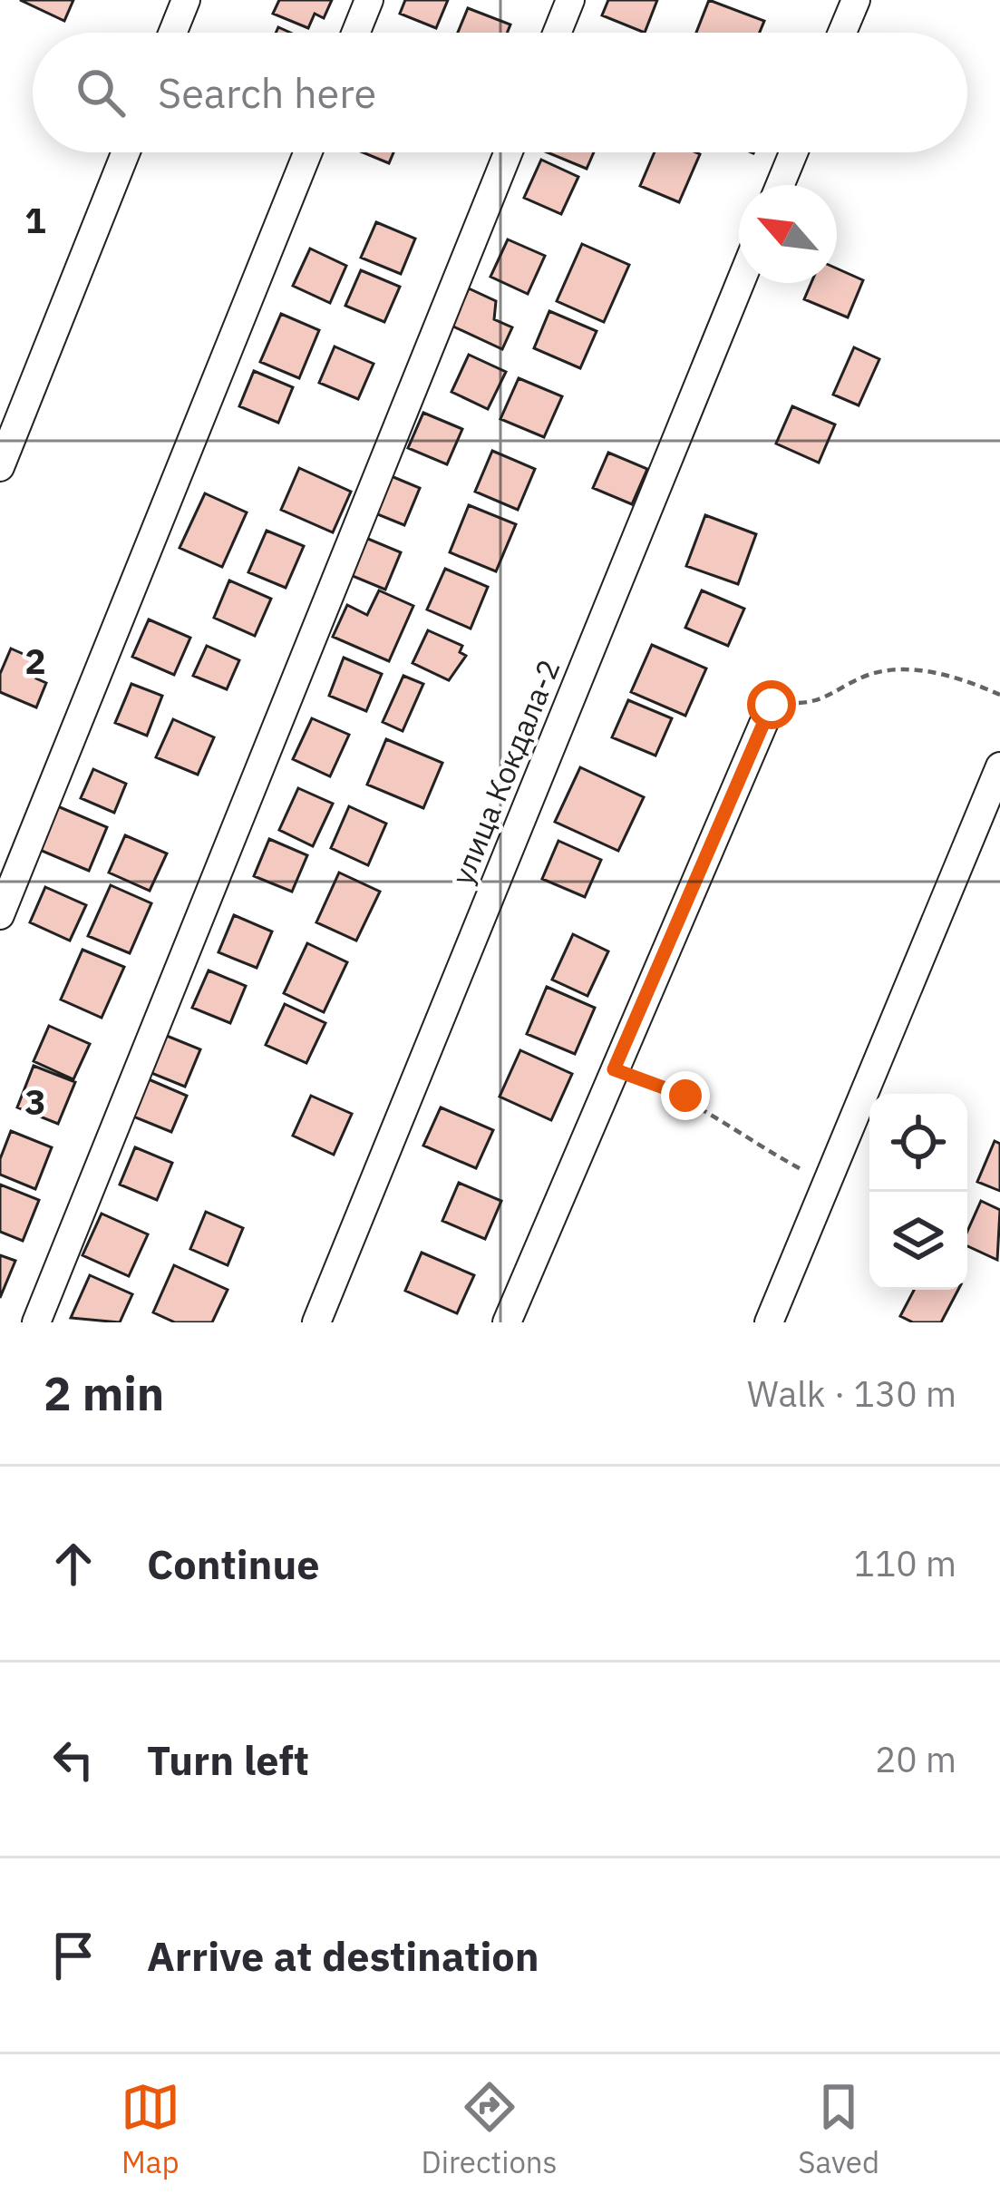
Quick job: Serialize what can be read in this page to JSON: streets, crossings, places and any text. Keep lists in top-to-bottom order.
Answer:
{
  "streets": {
    "street": ["улица Кокдала-2"]
  },
  "north": "top left",
  "page": {
    "search": "Search here",
    "heading": ["2 min", "Walk · 130 m"],
    "list": [
      ["Continue", "110 m"],
      ["Turn left", "20 m"],
      "Arrive at destination"
    ],
    "nav": ["Map", "Directions", "Saved"]
  },
  "grid": {
    "rows": ["1", "2", "3"]
  }
}
